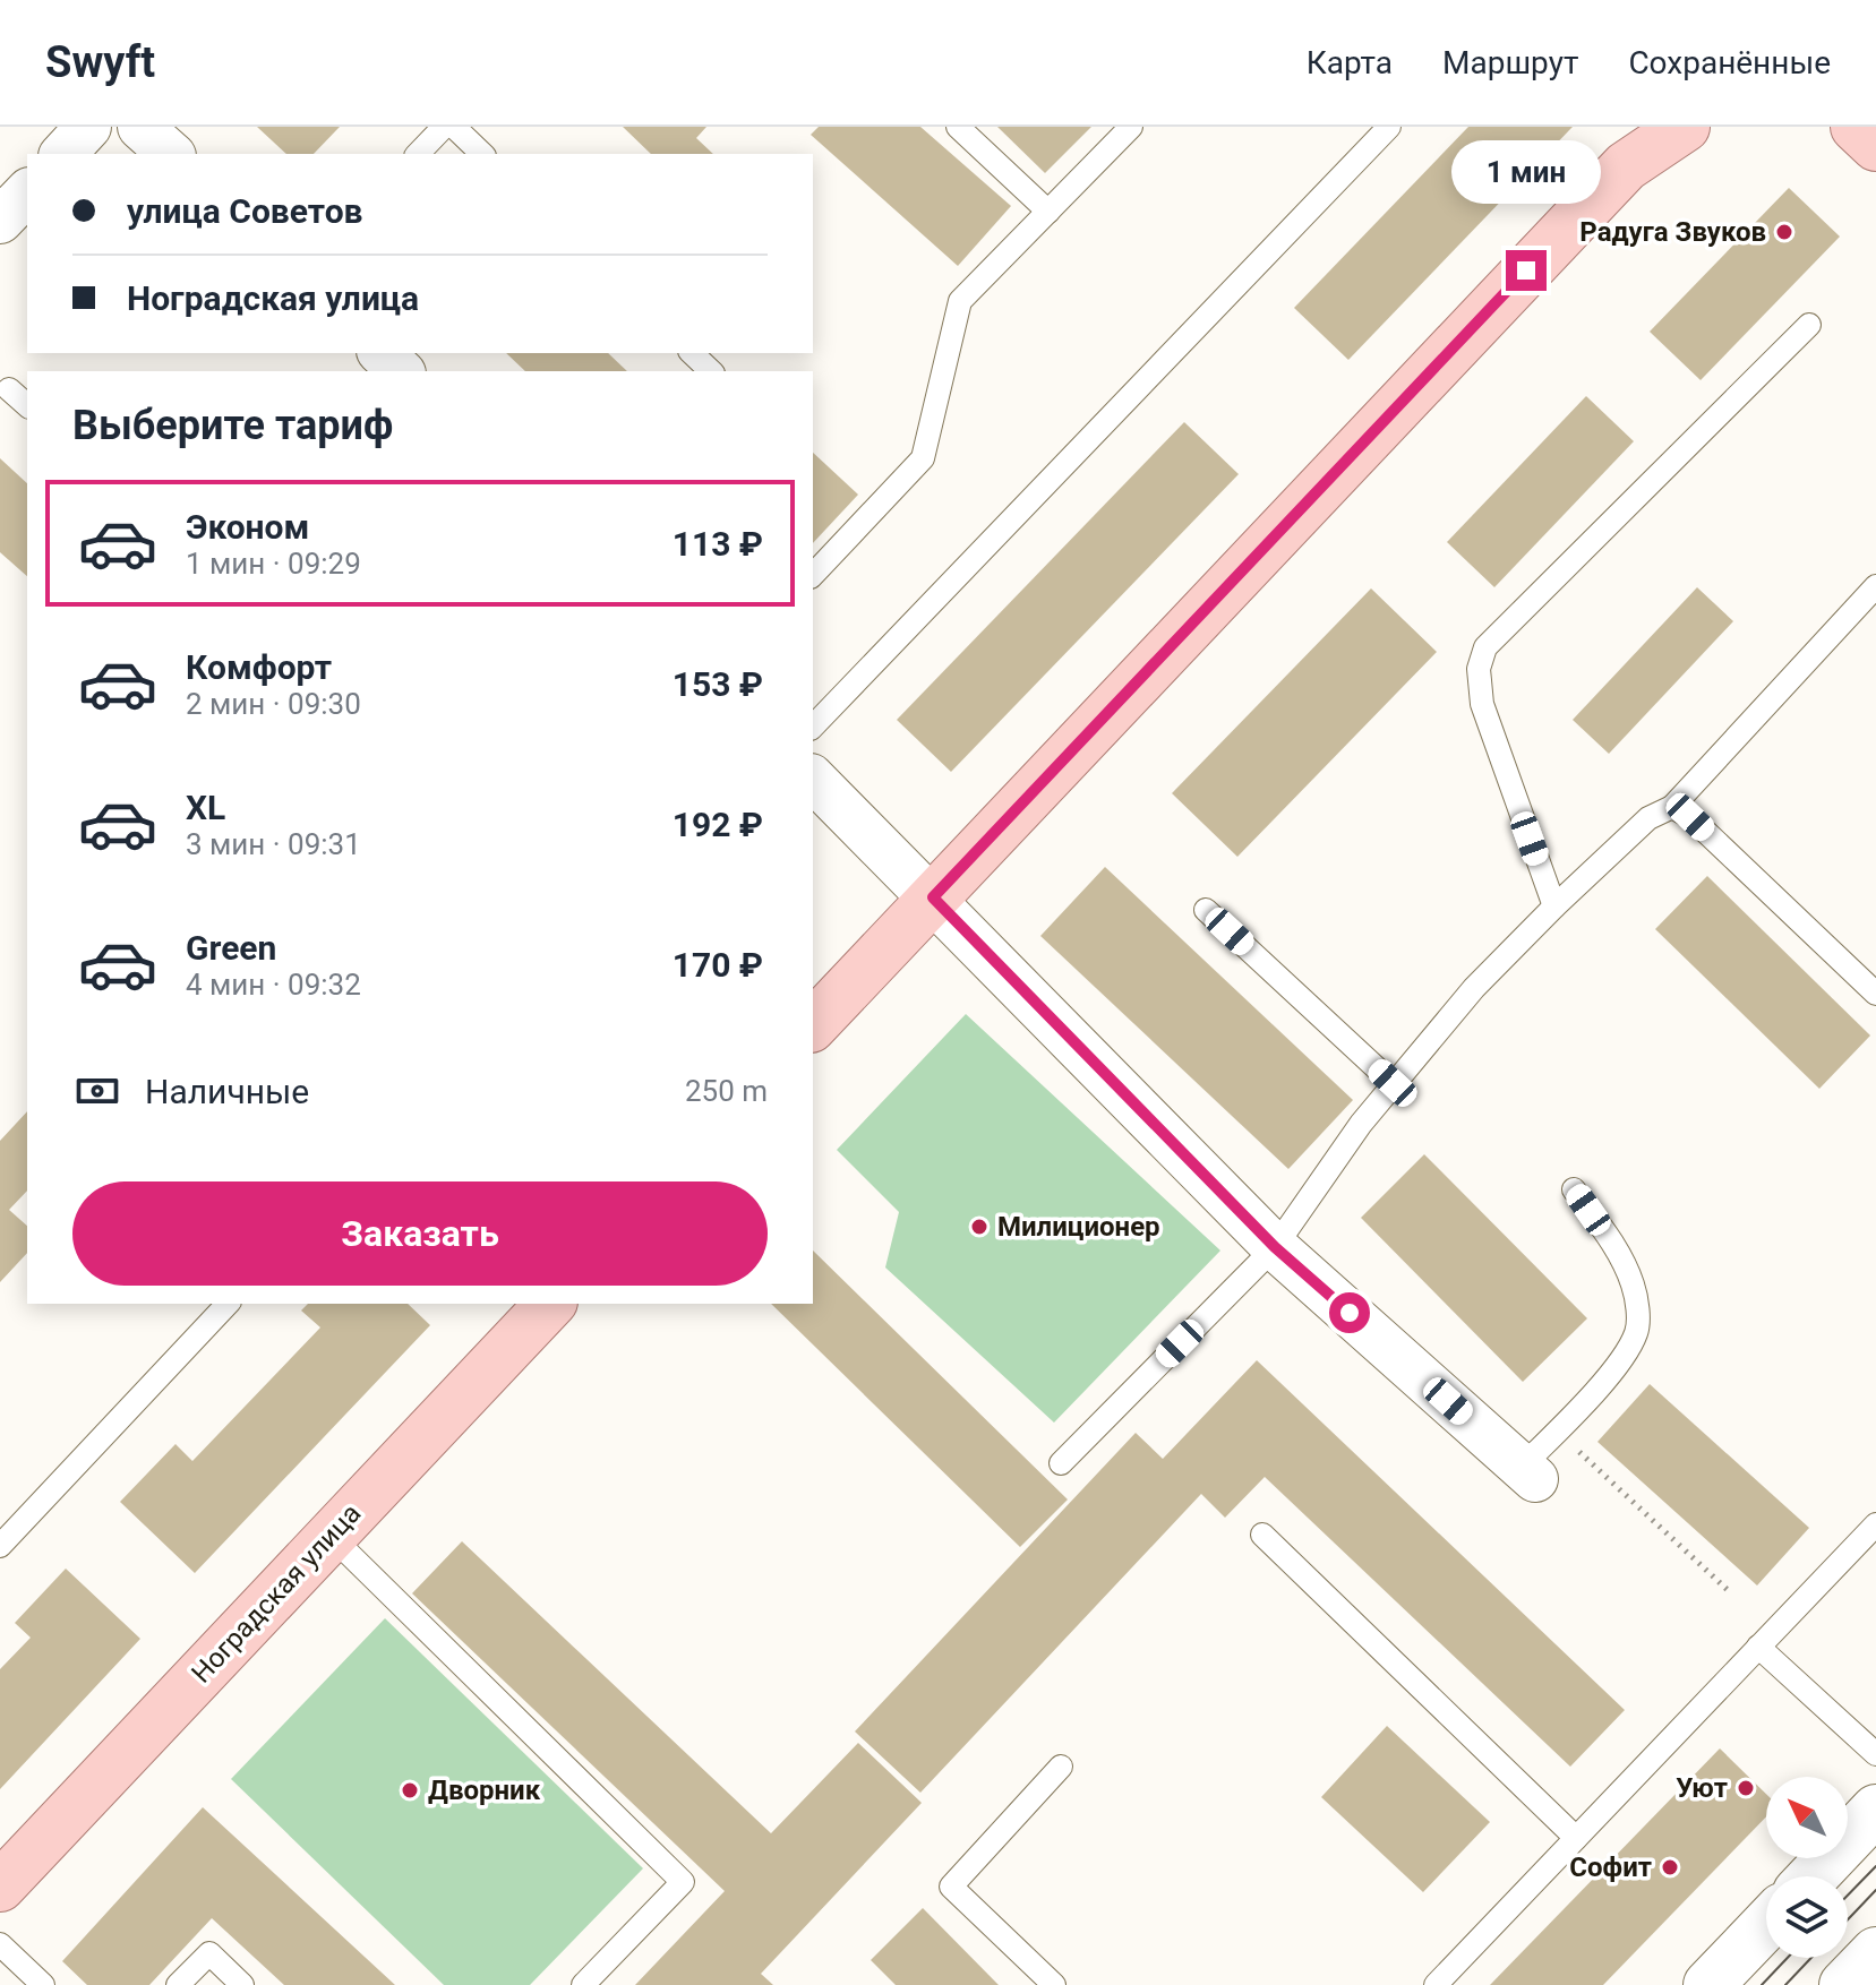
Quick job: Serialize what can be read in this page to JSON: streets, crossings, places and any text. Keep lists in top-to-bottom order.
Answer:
{
  "streets": {
    "main road": ["Ноградская улица"]
  },
  "places": [
    "Радуга Звуков",
    "Милиционер",
    "Уют",
    "Дворник",
    "Софит"
  ],
  "north": "top left",
  "page": {
    "header": "Swyft",
    "nav": ["Карта", "Маршрут", "Сохранённые"],
    "bubble": "1 мин",
    "banner": ["улица Советов", "Ноградская улица"],
    "heading": "Выберите тариф",
    "list": [
      {
        "name": "Эконом",
        "note": "1 мин · 09:29",
        "value": "113 ₽"
      },
      {
        "name": "Комфорт",
        "note": "2 мин · 09:30",
        "value": "153 ₽"
      },
      {
        "name": "XL",
        "note": "3 мин · 09:31",
        "value": "192 ₽"
      },
      {
        "name": "Green",
        "note": "4 мин · 09:32",
        "value": "170 ₽"
      }
    ],
    "pay": ["Наличные", "250 m"],
    "buttons": "Заказать"
  }
}
